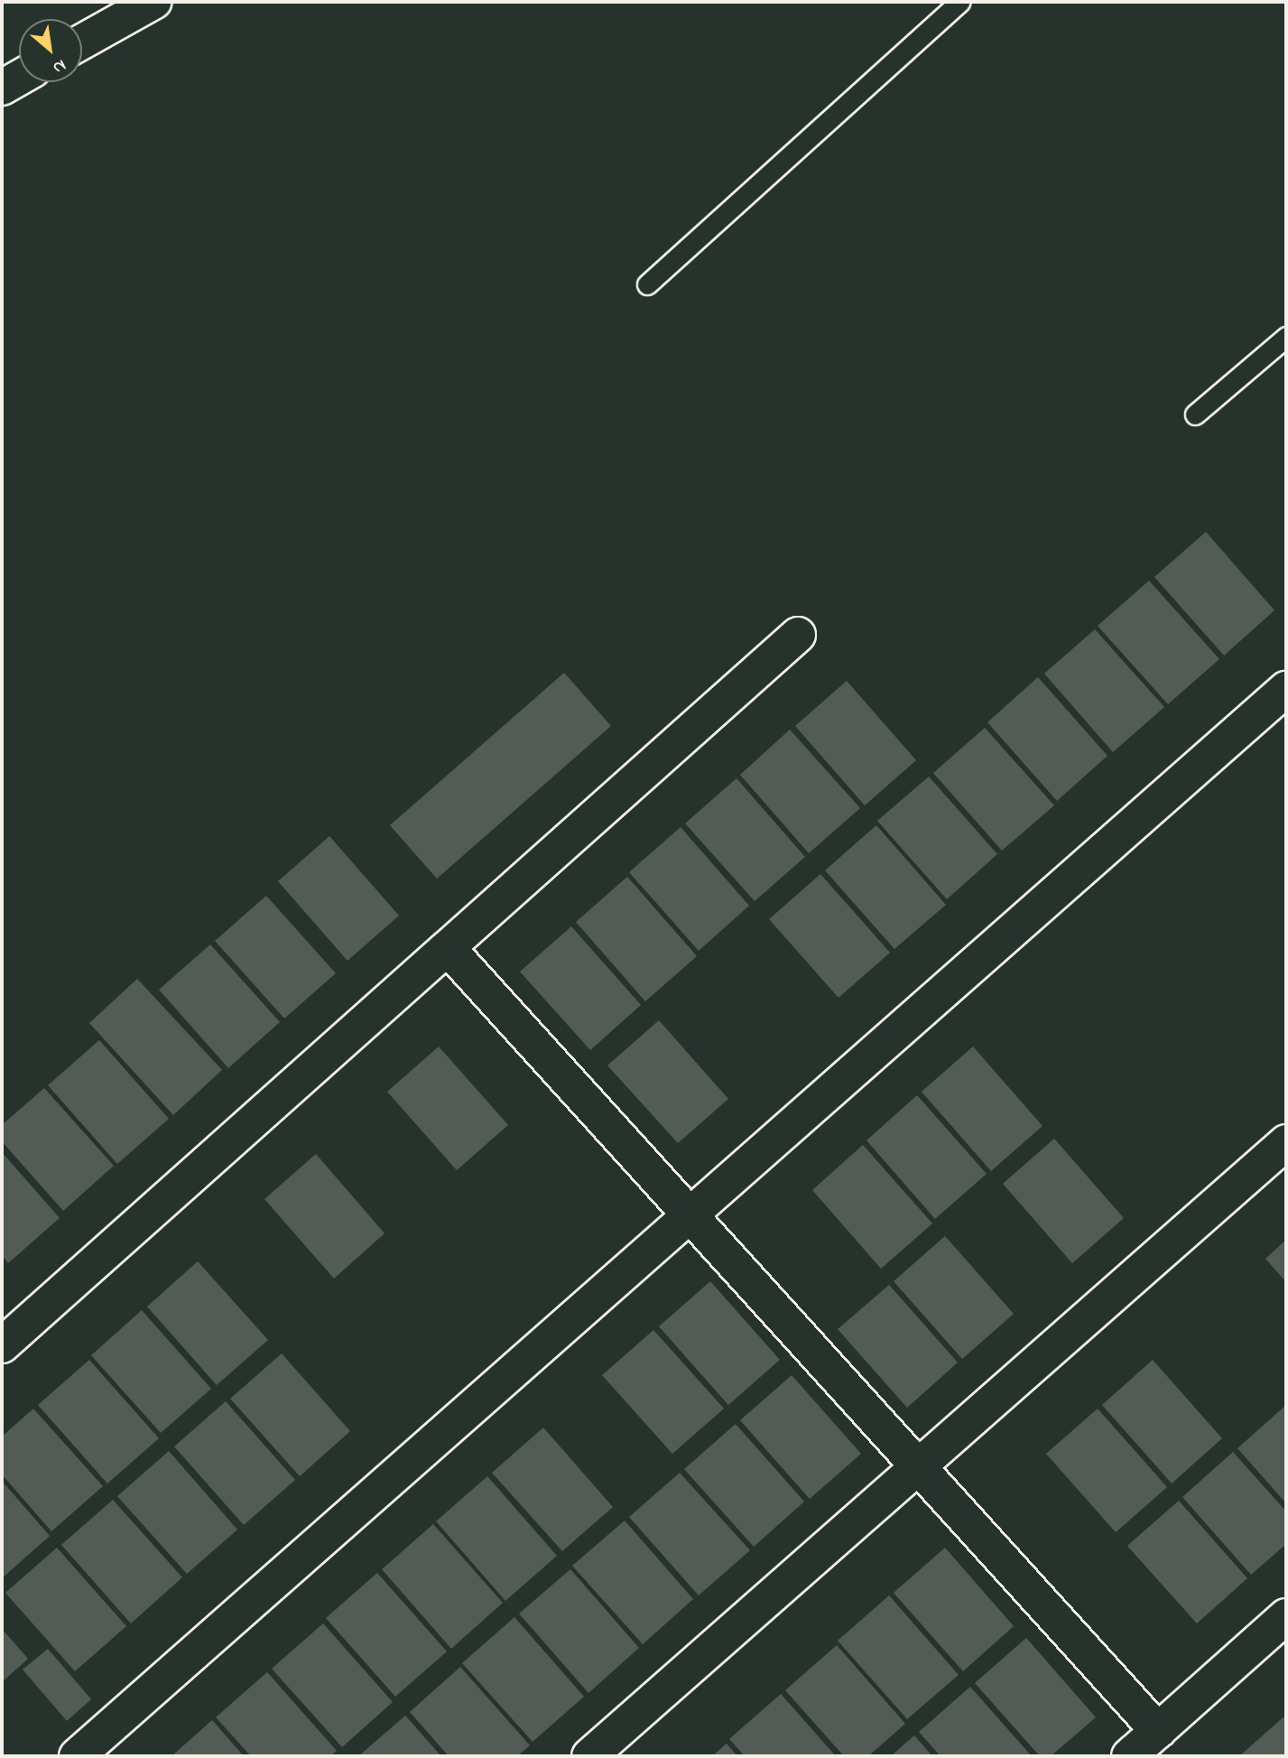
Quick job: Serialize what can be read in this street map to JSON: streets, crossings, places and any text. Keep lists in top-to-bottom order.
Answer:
{
  "north": "bottom right"
}
